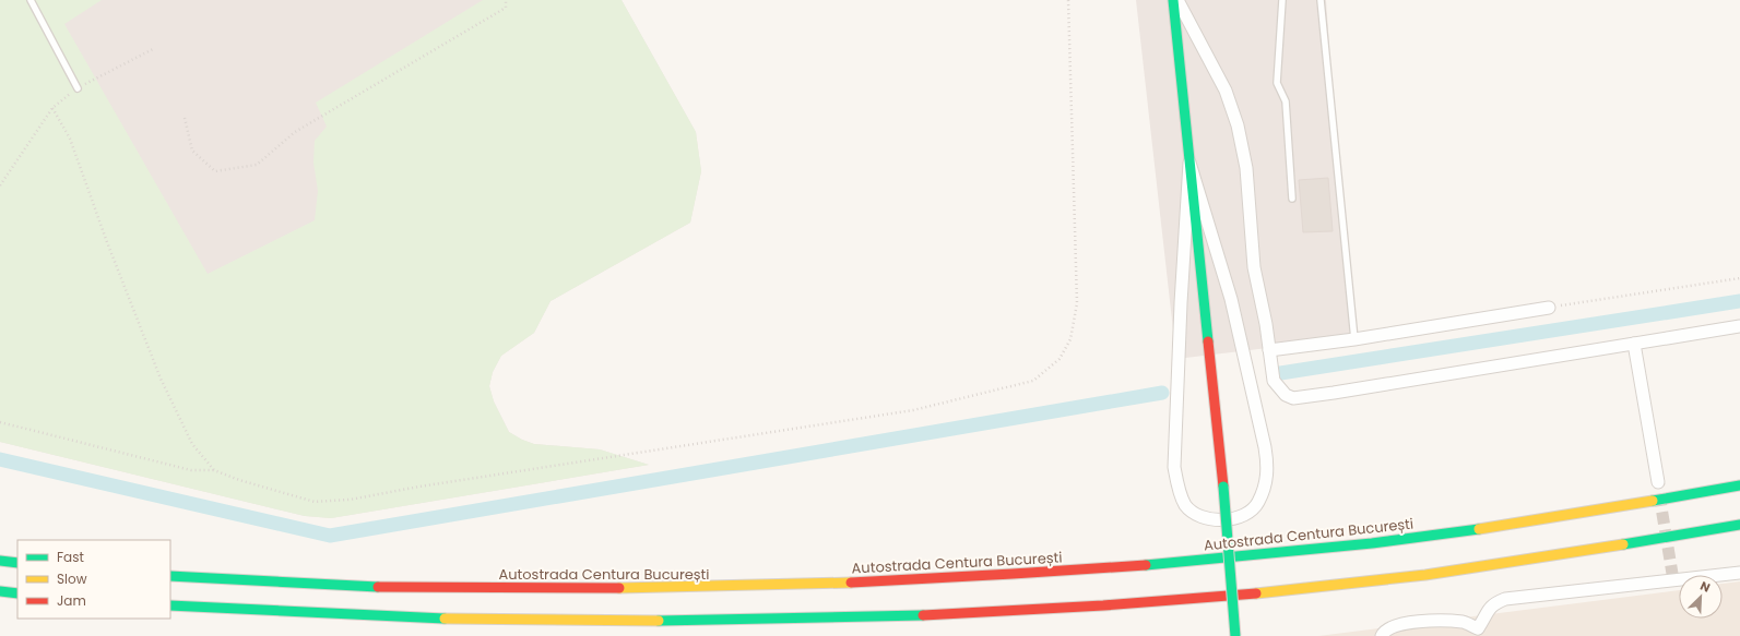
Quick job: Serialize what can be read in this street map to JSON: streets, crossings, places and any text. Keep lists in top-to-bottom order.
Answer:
{
  "streets": {
    "main road": ["Autostrada Centura București"]
  },
  "legend": ["Fast", "Slow", "Jam"],
  "north": "top right"
}
